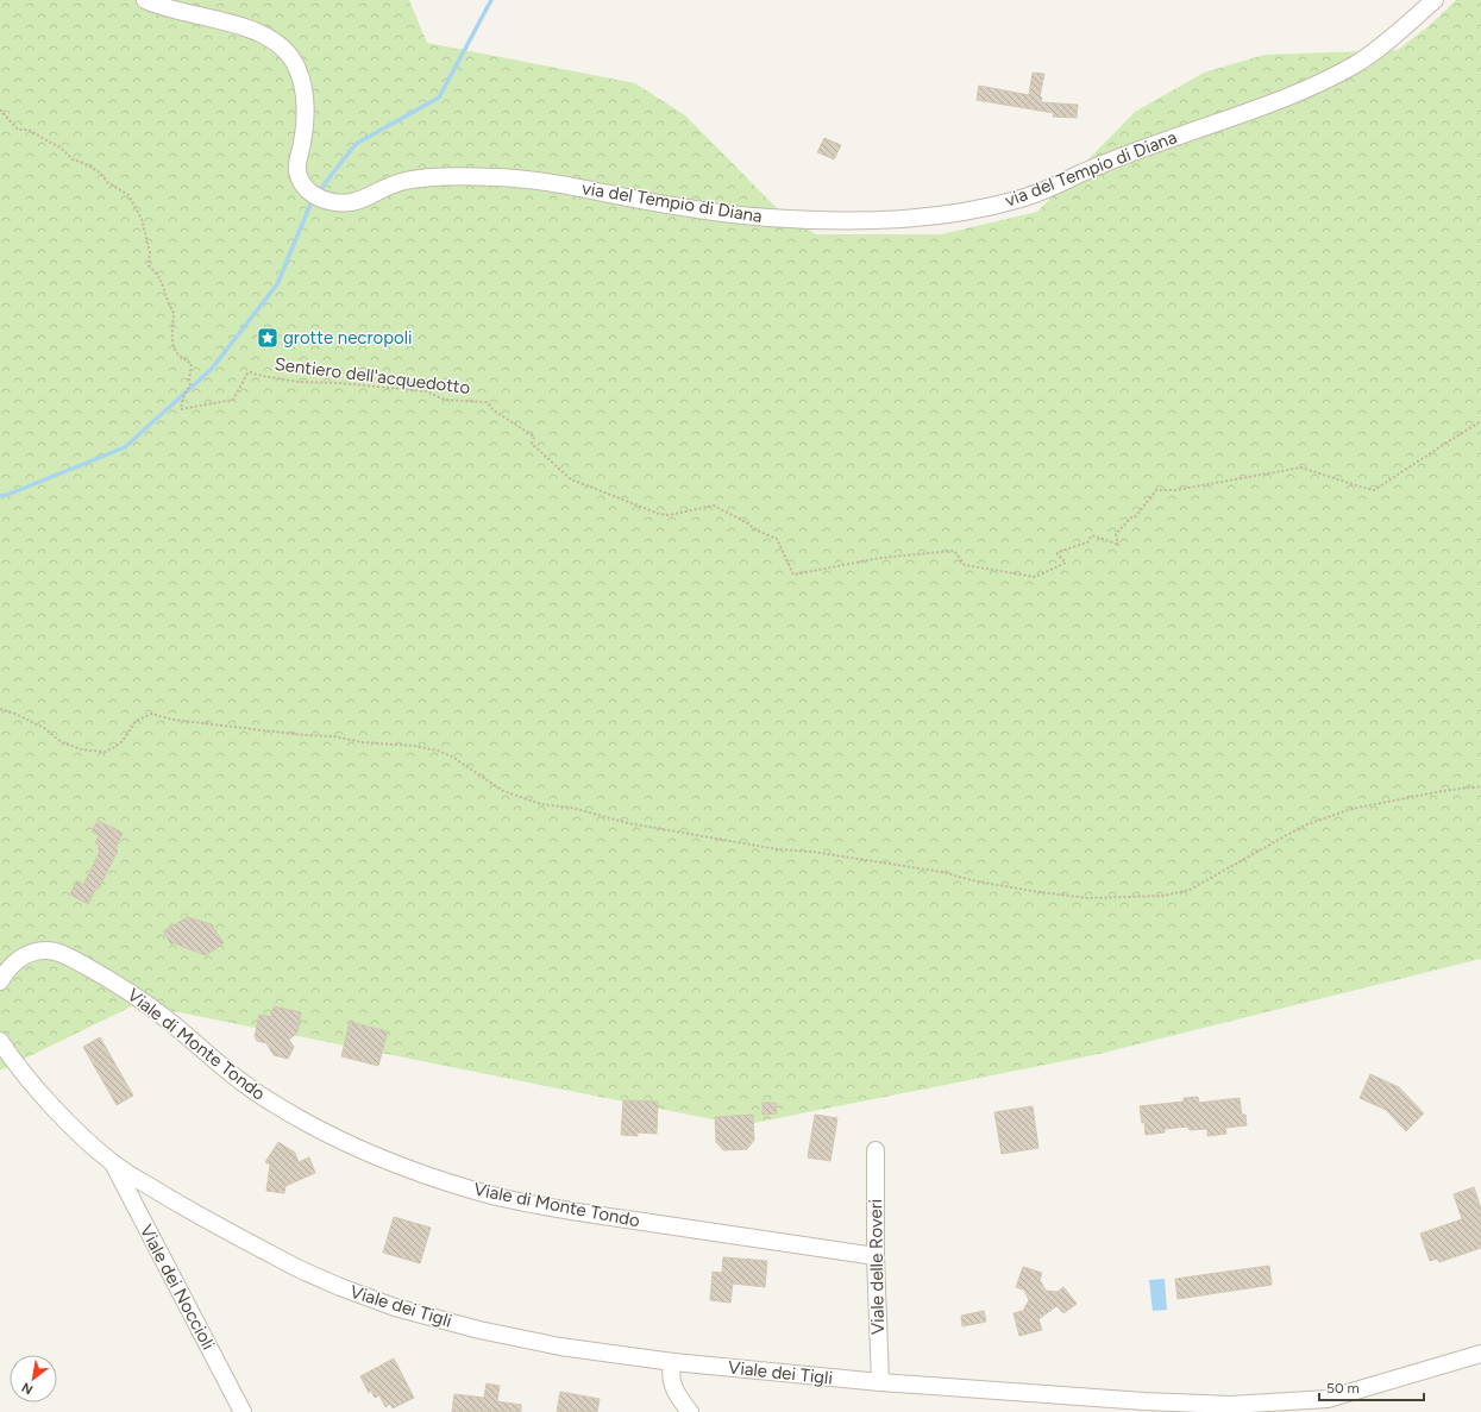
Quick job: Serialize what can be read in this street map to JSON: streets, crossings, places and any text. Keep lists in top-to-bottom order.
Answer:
{
  "streets": {
    "street": [
      "via del Tempio di Diana",
      "Viale di Monte Tondo",
      "Viale delle Roveri",
      "Viale dei Noccioli",
      "Viale dei Tigli"
    ],
    "path": ["Sentiero dell'acquedotto"]
  },
  "crossings": [
    ["Viale di Monte Tondo", "Viale delle Roveri"],
    ["Viale delle Roveri", "Viale dei Tigli"],
    ["Viale dei Noccioli", "Viale dei Tigli"]
  ],
  "places": {
    "place": ["grotte necropoli"]
  },
  "scale_bar": "50 m",
  "north": "bottom left"
}
